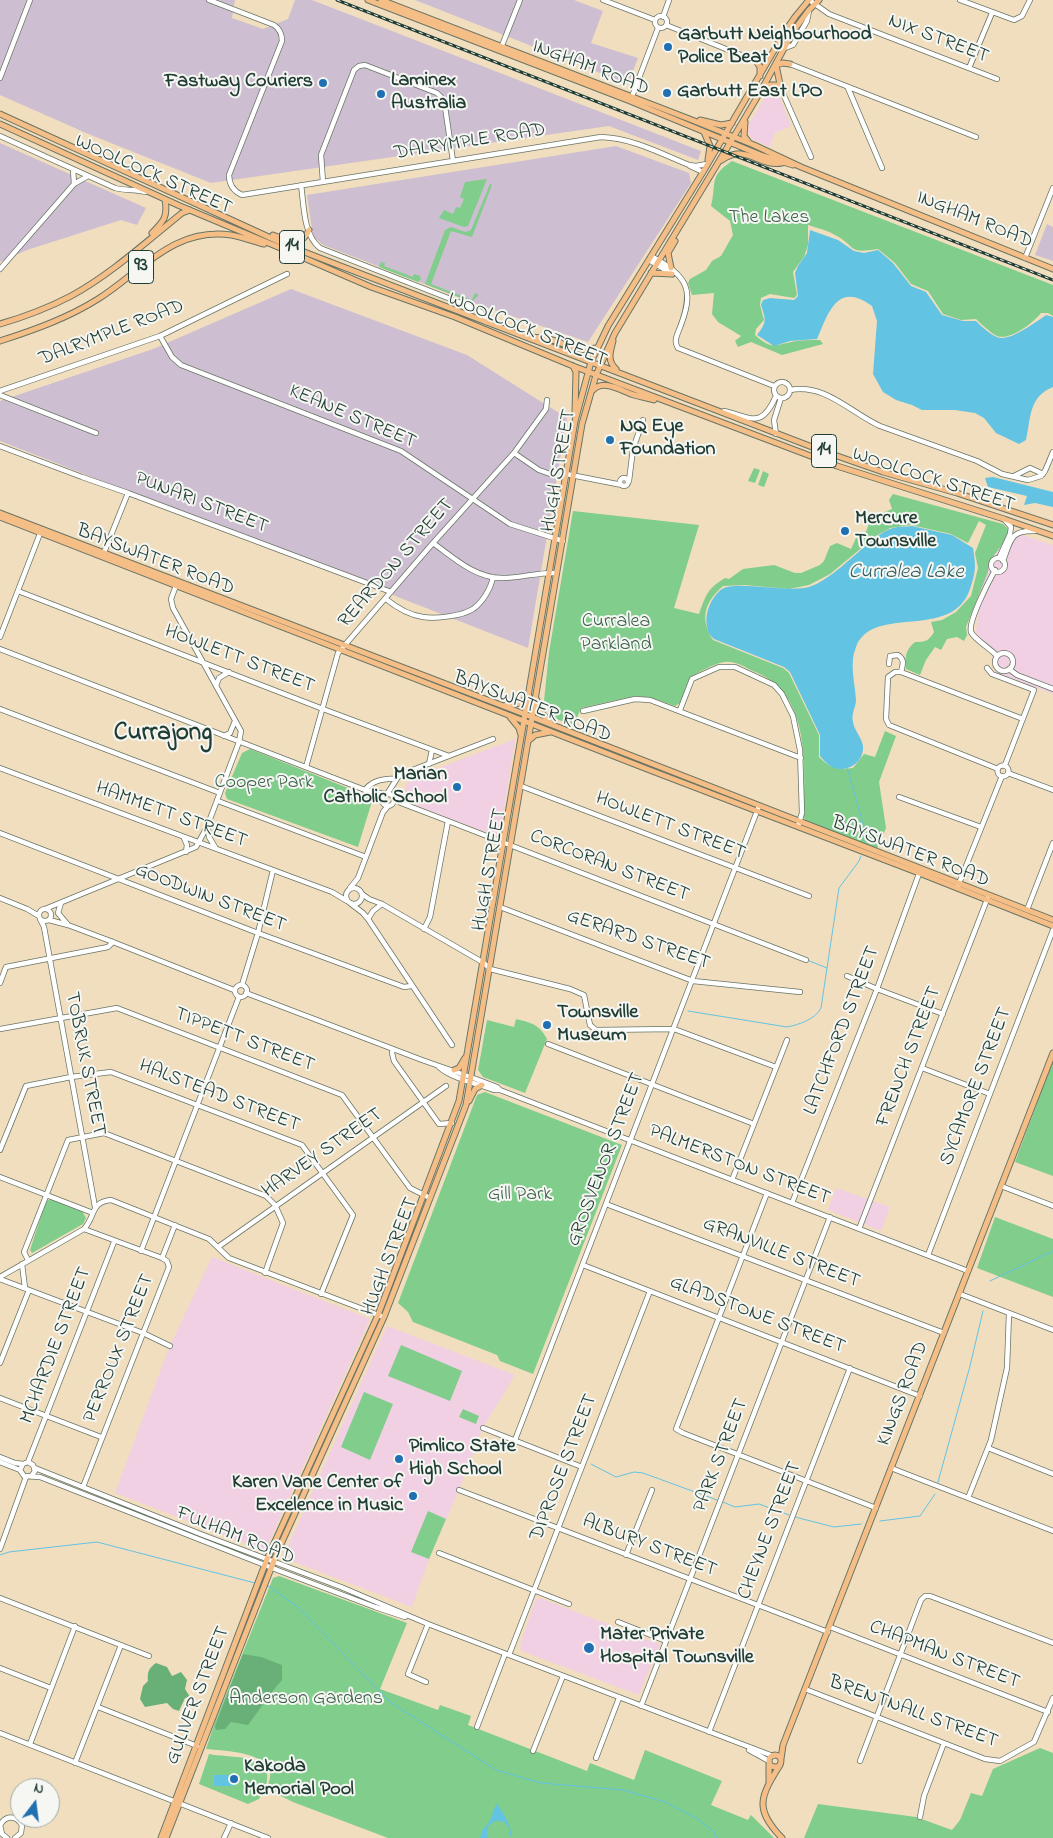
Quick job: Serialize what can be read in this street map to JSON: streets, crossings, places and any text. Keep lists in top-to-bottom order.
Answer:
{
  "streets": {
    "main road": [
      "INGHAM ROAD",
      "DALRYMPLE ROAD",
      "WOOLCOCK STREET",
      "14",
      "93",
      "HUGH STREET",
      "BAYSWATER ROAD",
      "KINGS ROAD",
      "GULIVER STREET"
    ],
    "street": [
      "NIX STREET",
      "KEANE STREET",
      "PUNARI STREET",
      "REARDON STREET",
      "HOWLETT STREET",
      "HAMMETT STREET",
      "CORCORAN STREET",
      "GOODWIN STREET",
      "GERARD STREET",
      "LATCHFORD STREET",
      "TIPPETT STREET",
      "FRENCH STREET",
      "TOBRUK STREET",
      "SYCAMORE STREET",
      "HALSTEAD STREET",
      "HARVEY STREET",
      "GROSVENOR STREET",
      "PALMERSTON STREET",
      "GRANVILLE STREET",
      "GLADSTONE STREET",
      "MCHARDIE STREET",
      "PERROUX STREET",
      "PARK STREET",
      "DIPROSE STREET",
      "CHEYNE STREET",
      "FULHAM ROAD",
      "ALBURY STREET",
      "CHAPMAN STREET",
      "BRENTNALL STREET"
    ]
  },
  "crossings": [
    ["NIX STREET", "HUGH STREET"],
    ["INGHAM ROAD", "HUGH STREET"],
    ["DALRYMPLE ROAD", "WOOLCOCK STREET"],
    ["DALRYMPLE ROAD", "KEANE STREET"],
    ["DALRYMPLE ROAD", "HUGH STREET"],
    ["WOOLCOCK STREET", "93"],
    ["WOOLCOCK STREET", "HUGH STREET"],
    ["KEANE STREET", "HUGH STREET"],
    ["KEANE STREET", "REARDON STREET"],
    ["HUGH STREET", "BAYSWATER ROAD"],
    ["HUGH STREET", "HOWLETT STREET"],
    ["HUGH STREET", "CORCORAN STREET"],
    ["HUGH STREET", "GERARD STREET"],
    ["HUGH STREET", "TIPPETT STREET"],
    ["HUGH STREET", "PALMERSTON STREET"],
    ["HUGH STREET", "FULHAM ROAD"],
    ["HUGH STREET", "GULIVER STREET"],
    ["PUNARI STREET", "REARDON STREET"],
    ["BAYSWATER ROAD", "REARDON STREET"],
    ["BAYSWATER ROAD", "LATCHFORD STREET"],
    ["BAYSWATER ROAD", "FRENCH STREET"],
    ["BAYSWATER ROAD", "GROSVENOR STREET"],
    ["REARDON STREET", "HOWLETT STREET"],
    ["HOWLETT STREET", "GROSVENOR STREET"],
    ["CORCORAN STREET", "GROSVENOR STREET"],
    ["GERARD STREET", "GROSVENOR STREET"],
    ["LATCHFORD STREET", "PALMERSTON STREET"],
    ["TIPPETT STREET", "TOBRUK STREET"],
    ["TIPPETT STREET", "HARVEY STREET"],
    ["FRENCH STREET", "PALMERSTON STREET"],
    ["TOBRUK STREET", "HALSTEAD STREET"],
    ["SYCAMORE STREET", "PALMERSTON STREET"],
    ["HALSTEAD STREET", "HARVEY STREET"],
    ["GROSVENOR STREET", "PALMERSTON STREET"],
    ["GROSVENOR STREET", "GRANVILLE STREET"],
    ["GROSVENOR STREET", "GLADSTONE STREET"],
    ["PALMERSTON STREET", "KINGS ROAD"],
    ["PALMERSTON STREET", "PARK STREET"],
    ["GRANVILLE STREET", "KINGS ROAD"],
    ["GRANVILLE STREET", "PARK STREET"],
    ["GLADSTONE STREET", "KINGS ROAD"],
    ["GLADSTONE STREET", "PARK STREET"],
    ["GLADSTONE STREET", "DIPROSE STREET"],
    ["GLADSTONE STREET", "CHEYNE STREET"],
    ["MCHARDIE STREET", "FULHAM ROAD"],
    ["PERROUX STREET", "FULHAM ROAD"],
    ["KINGS ROAD", "FULHAM ROAD"],
    ["KINGS ROAD", "ALBURY STREET"],
    ["KINGS ROAD", "CHAPMAN STREET"],
    ["KINGS ROAD", "BRENTNALL STREET"],
    ["PARK STREET", "FULHAM ROAD"],
    ["PARK STREET", "ALBURY STREET"],
    ["DIPROSE STREET", "FULHAM ROAD"],
    ["DIPROSE STREET", "ALBURY STREET"],
    ["CHEYNE STREET", "FULHAM ROAD"],
    ["CHEYNE STREET", "ALBURY STREET"],
    ["FULHAM ROAD", "GULIVER STREET"],
    ["ALBURY STREET", "CHAPMAN STREET"],
    ["CHAPMAN STREET", "BRENTNALL STREET"]
  ],
  "districts": ["Currajong"],
  "water": ["Curralea Lake"],
  "parks": [
    "The Lakes",
    "Curralea Parkland",
    "Cooper Park",
    "Gill Park",
    "Anderson Gardens"
  ],
  "places": [
    "Garbutt Neighbourhood Police Beat",
    "Fastway Couriers",
    "Garbutt East LPO",
    "Laminex Australia",
    "NQ Eye Foundation",
    "Mercure Townsville",
    "Marian Catholic School",
    "Townsville Museum",
    "Pimlico State High School",
    "Karen Vane Center of Excelence in Music",
    "Mater Private Hospital Townsville",
    "Kakoda Memorial Pool"
  ],
  "north": "top"
}
